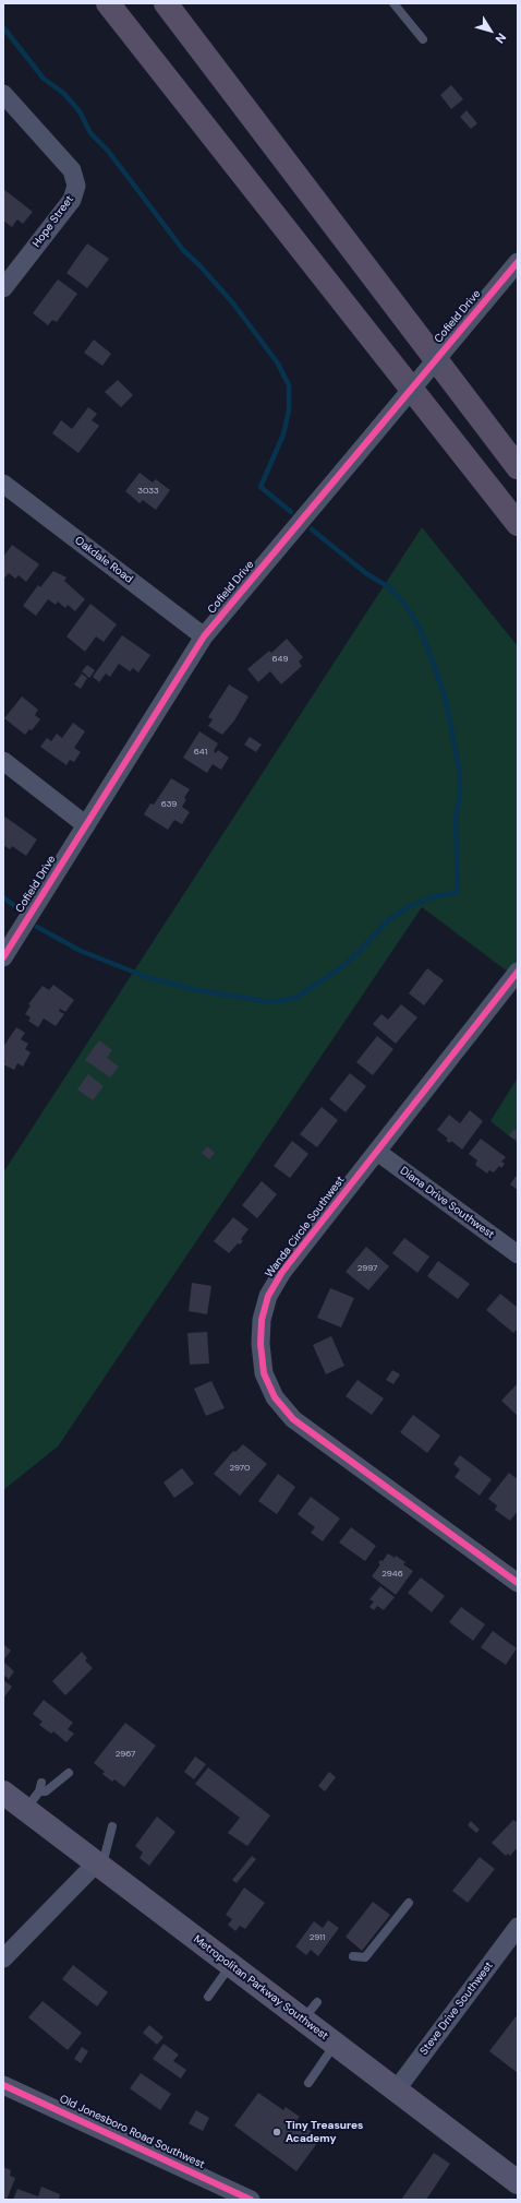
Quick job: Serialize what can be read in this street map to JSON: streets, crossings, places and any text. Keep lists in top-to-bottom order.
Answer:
{
  "streets": {
    "main road": ["Metropolitan Parkway Southwest"],
    "street": [
      "Hope Street",
      "Cofield Drive",
      "Oakdale Road",
      "Diana Drive Southwest",
      "Wanda Circle Southwest",
      "Steve Drive Southwest",
      "Old Jonesboro Road Southwest"
    ]
  },
  "crossings": [
    ["Cofield Drive", "Oakdale Road"],
    ["Diana Drive Southwest", "Wanda Circle Southwest"],
    ["Metropolitan Parkway Southwest", "Steve Drive Southwest"]
  ],
  "places": ["Tiny Treasures Academy"],
  "house_numbers": [
    "3033",
    "649",
    "641",
    "639",
    "2997",
    "2970",
    "2946",
    "2967",
    "2911"
  ],
  "north": "bottom right"
}
